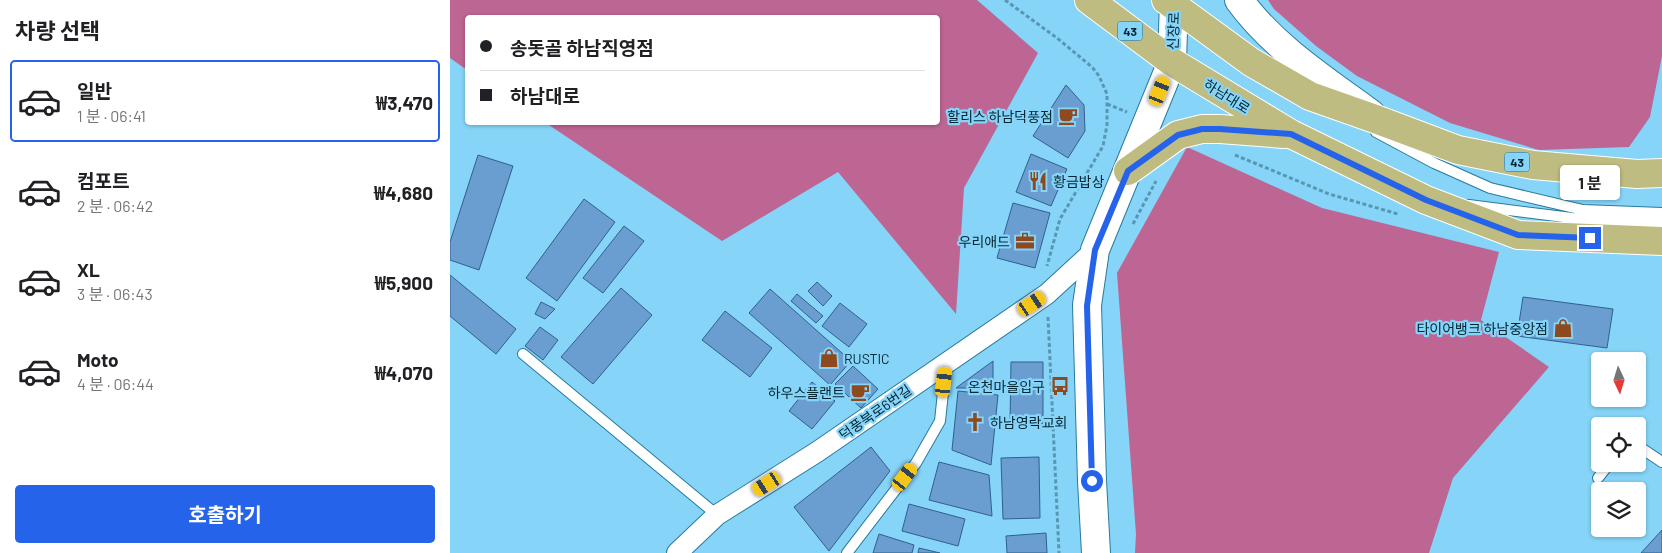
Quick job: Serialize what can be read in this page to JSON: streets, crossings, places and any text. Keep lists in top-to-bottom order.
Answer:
{
  "streets": {
    "main road": ["43", "하남대로"],
    "street": ["신장로", "덕풍북로6번길"]
  },
  "crossings": [
    ["43", "신장로"],
    ["신장로", "하남대로"],
    ["신장로", "덕풍북로6번길"]
  ],
  "places": {
    "cafe": ["할리스 하남덕풍점", "하우스플랜트"],
    "restaurant": ["황금밥상"],
    "office": ["우리애드"],
    "shop": ["타이어뱅크 하남중앙점", "RUSTIC"],
    "bus stop": ["온천마을입구"],
    "church": ["하남영락교회"]
  },
  "north": "bottom",
  "page": {
    "heading": "차량 선택",
    "banner": ["송돗골 하남직영점", "하남대로"],
    "list": [
      {
        "name": "일반",
        "note": "1 분 · 06:41",
        "value": "₩3,470"
      },
      {
        "name": "컴포트",
        "note": "2 분 · 06:42",
        "value": "₩4,680"
      },
      {
        "name": "XL",
        "note": "3 분 · 06:43",
        "value": "₩5,900"
      },
      {
        "name": "Moto",
        "note": "4 분 · 06:44",
        "value": "₩4,070"
      }
    ],
    "bubble": "1 분",
    "buttons": "호출하기"
  }
}
